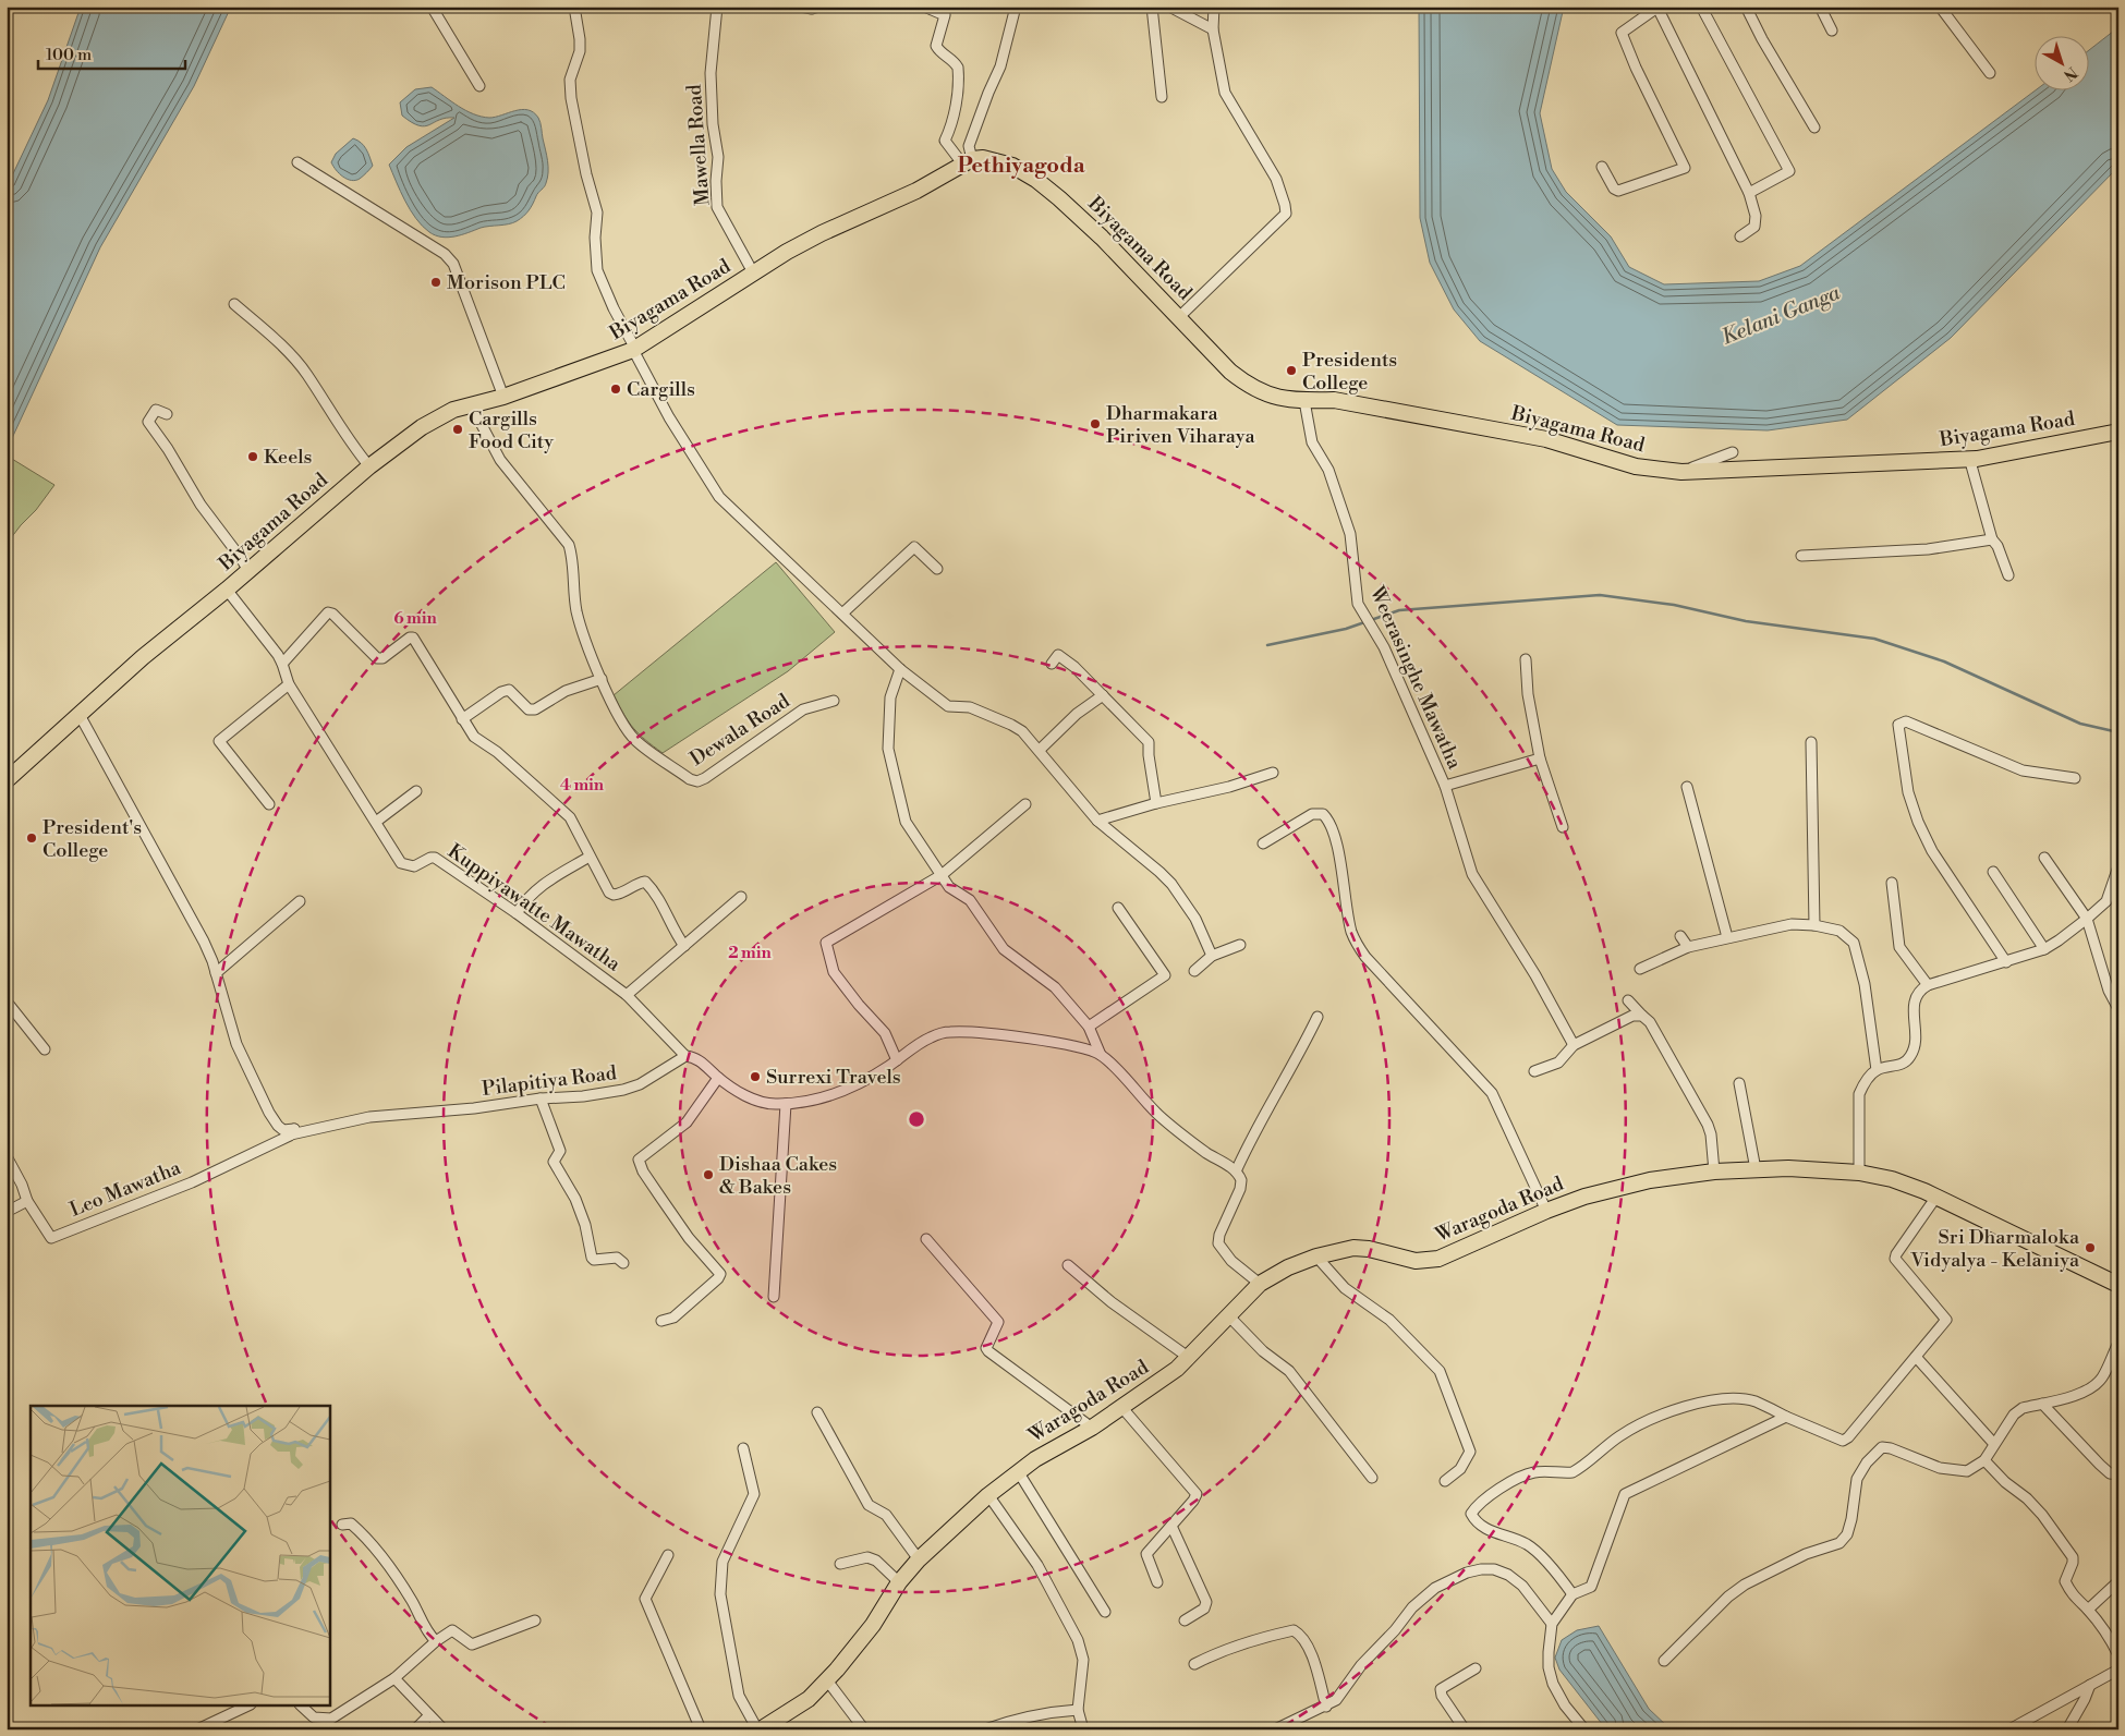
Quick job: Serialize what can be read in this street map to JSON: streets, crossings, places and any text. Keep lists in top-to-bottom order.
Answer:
{
  "streets": {
    "main road": ["Biyagama Road", "Waragoda Road"],
    "street": [
      "Mawella Road",
      "Weerasinghe Mawatha",
      "Dewala Road",
      "Kuppiyawatte Mawatha",
      "Pilapitiya Road",
      "Leo Mawatha"
    ]
  },
  "crossings": [
    ["Mawella Road", "Biyagama Road"],
    ["Biyagama Road", "Weerasinghe Mawatha"],
    ["Biyagama Road", "Dewala Road"],
    ["Biyagama Road", "Kuppiyawatte Mawatha"],
    ["Biyagama Road", "Pilapitiya Road"],
    ["Kuppiyawatte Mawatha", "Pilapitiya Road"],
    ["Pilapitiya Road", "Leo Mawatha"]
  ],
  "districts": ["Pethiyagoda"],
  "water": ["Kelani Ganga"],
  "places": [
    "Morison PLC",
    "Presidents College",
    "Cargills",
    "Dharmakara Piriven Viharaya",
    "Cargills Food City",
    "Keels",
    "President's College",
    "Surrexi Travels",
    "Dishaa Cakes & Bakes",
    "Sri Dharmaloka Vidyalya - Kelaniya"
  ],
  "scale_bar": "100 m",
  "north": "bottom right",
  "rings": ["6 min", "4 min", "2 min"]
}
